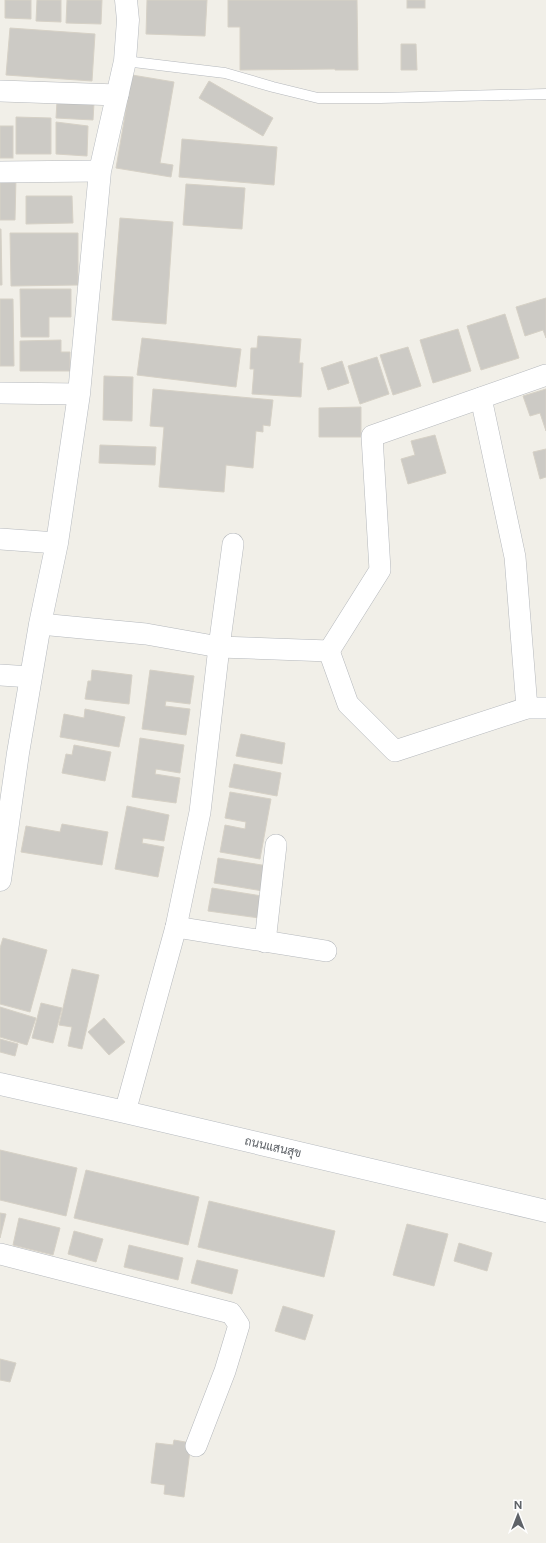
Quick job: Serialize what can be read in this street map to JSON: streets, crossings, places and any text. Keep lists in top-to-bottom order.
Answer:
{
  "streets": {
    "street": ["ถนนแสนสุข"]
  },
  "north": "top"
}
